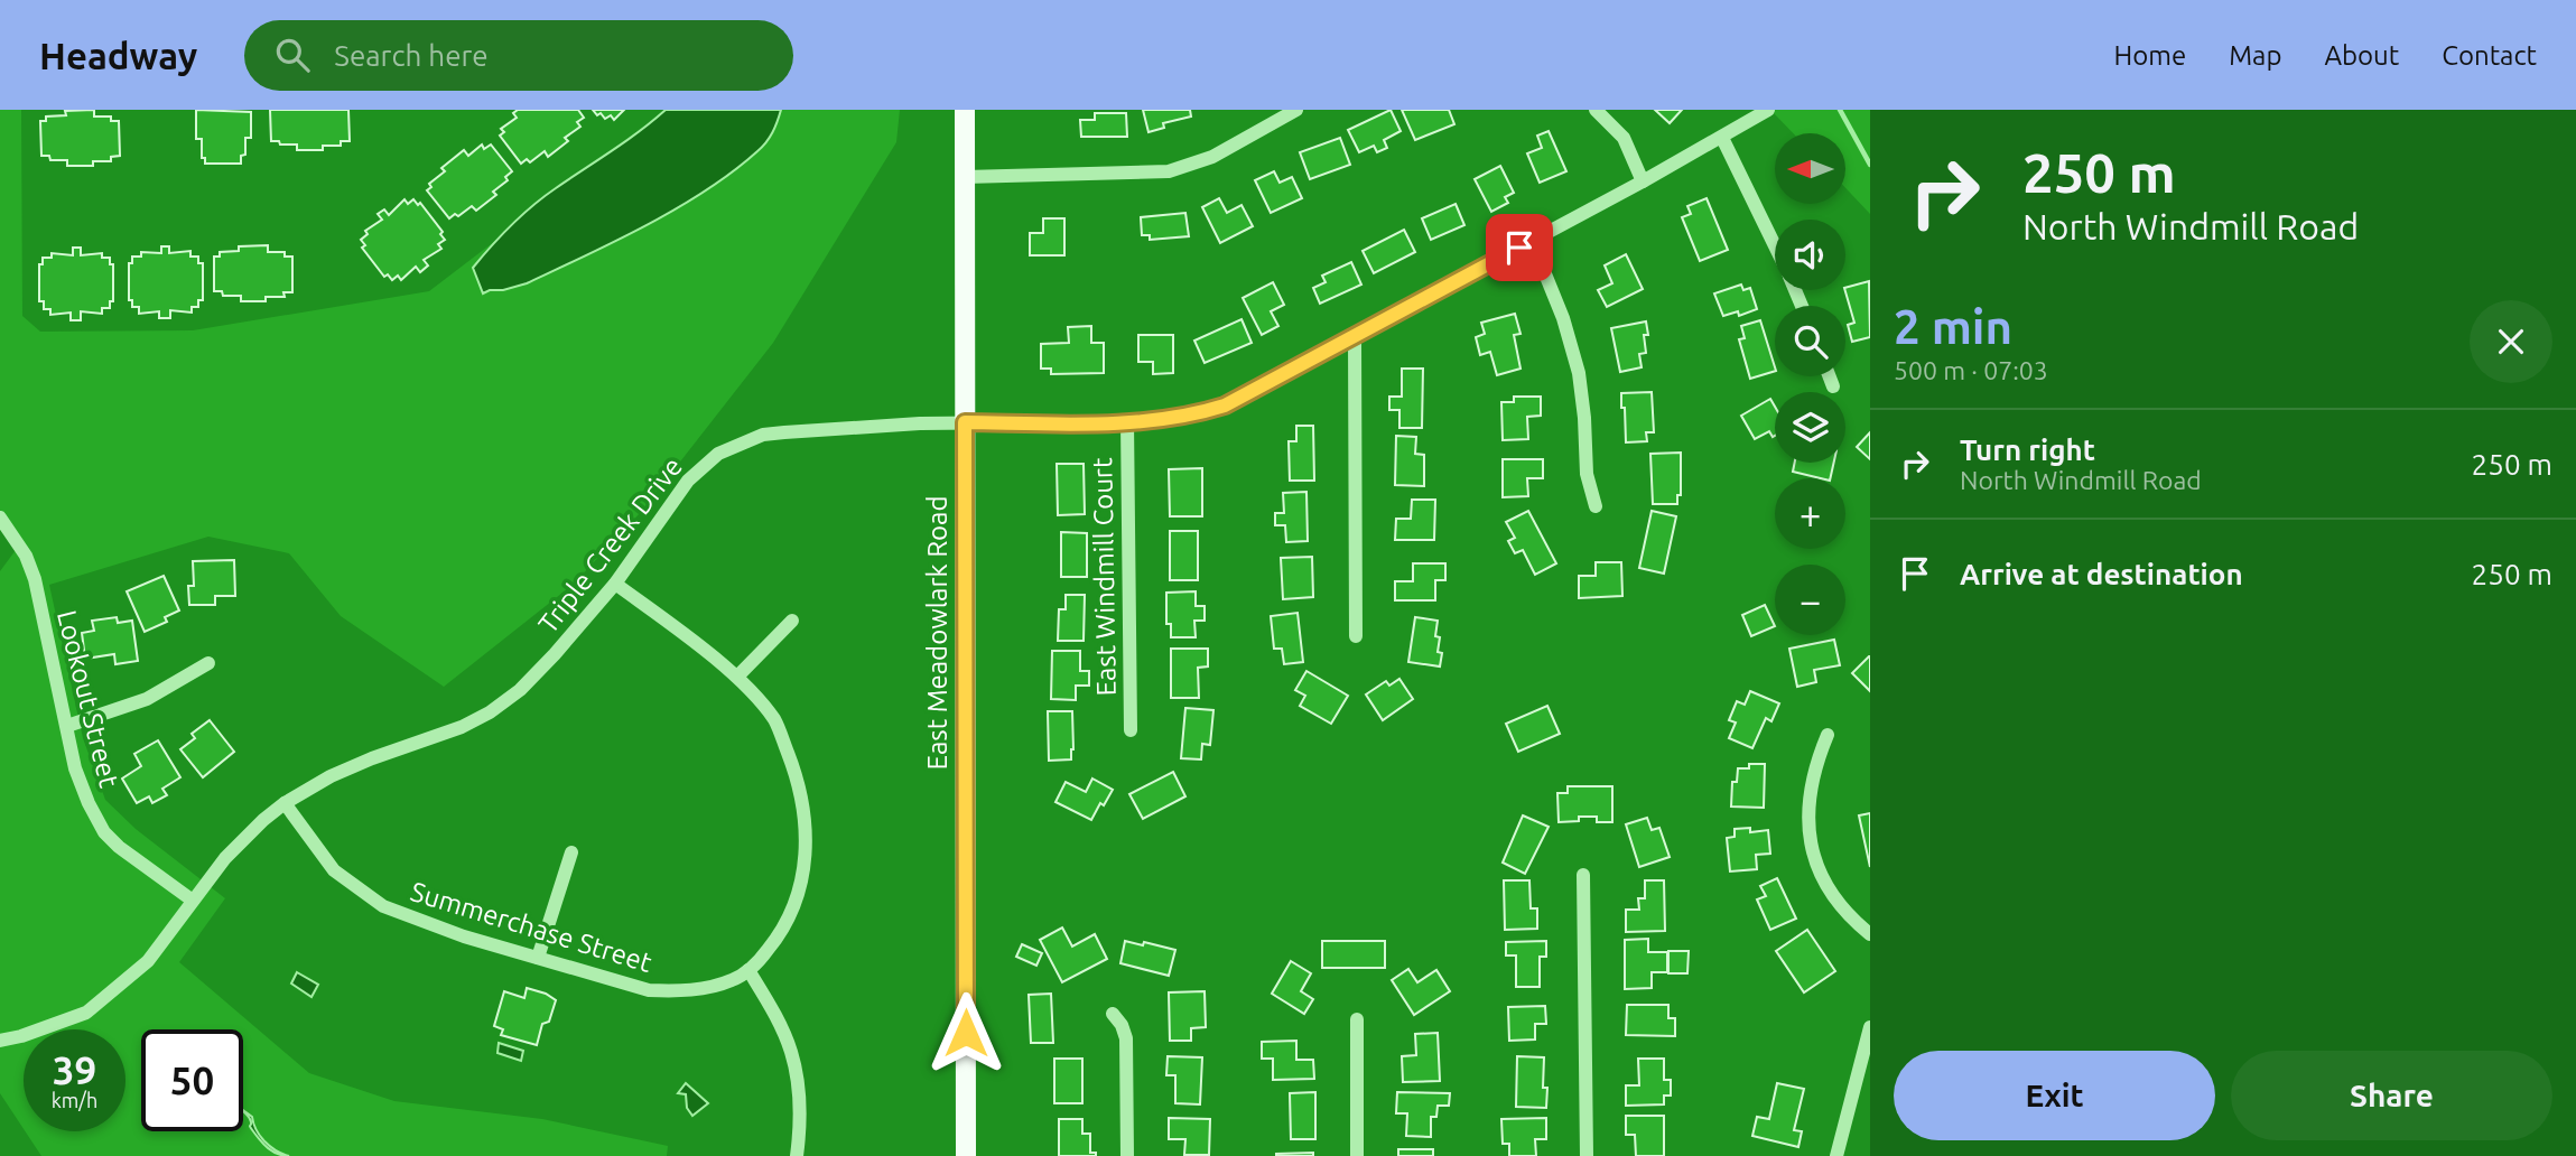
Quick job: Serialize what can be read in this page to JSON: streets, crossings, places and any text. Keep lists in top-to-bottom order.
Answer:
{
  "streets": {
    "main road": ["East Meadowlark Road"],
    "street": [
      "Triple Creek Drive",
      "East Windmill Court",
      "Lookout Street",
      "Summerchase Street"
    ]
  },
  "crossings": [
    ["Triple Creek Drive", "East Windmill Court"],
    ["Triple Creek Drive", "East Meadowlark Road"],
    ["Triple Creek Drive", "Lookout Street"],
    ["Triple Creek Drive", "Summerchase Street"]
  ],
  "north": "left",
  "page": {
    "header": "Headway",
    "search": "Search here",
    "nav": [
      "Home",
      "Map",
      "About",
      "Contact"
    ],
    "turn": ["250 m", "North Windmill Road"],
    "map_buttons": ["+", "−"],
    "heading": ["2 min", "500 m · 07:03"],
    "list": [
      {
        "name": "Turn right",
        "note": "North Windmill Road",
        "value": "250 m"
      },
      {
        "name": "Arrive at destination",
        "value": "250 m"
      }
    ],
    "speed": "39 km/h",
    "limit": "50",
    "buttons": ["Exit", "Share"]
  }
}
